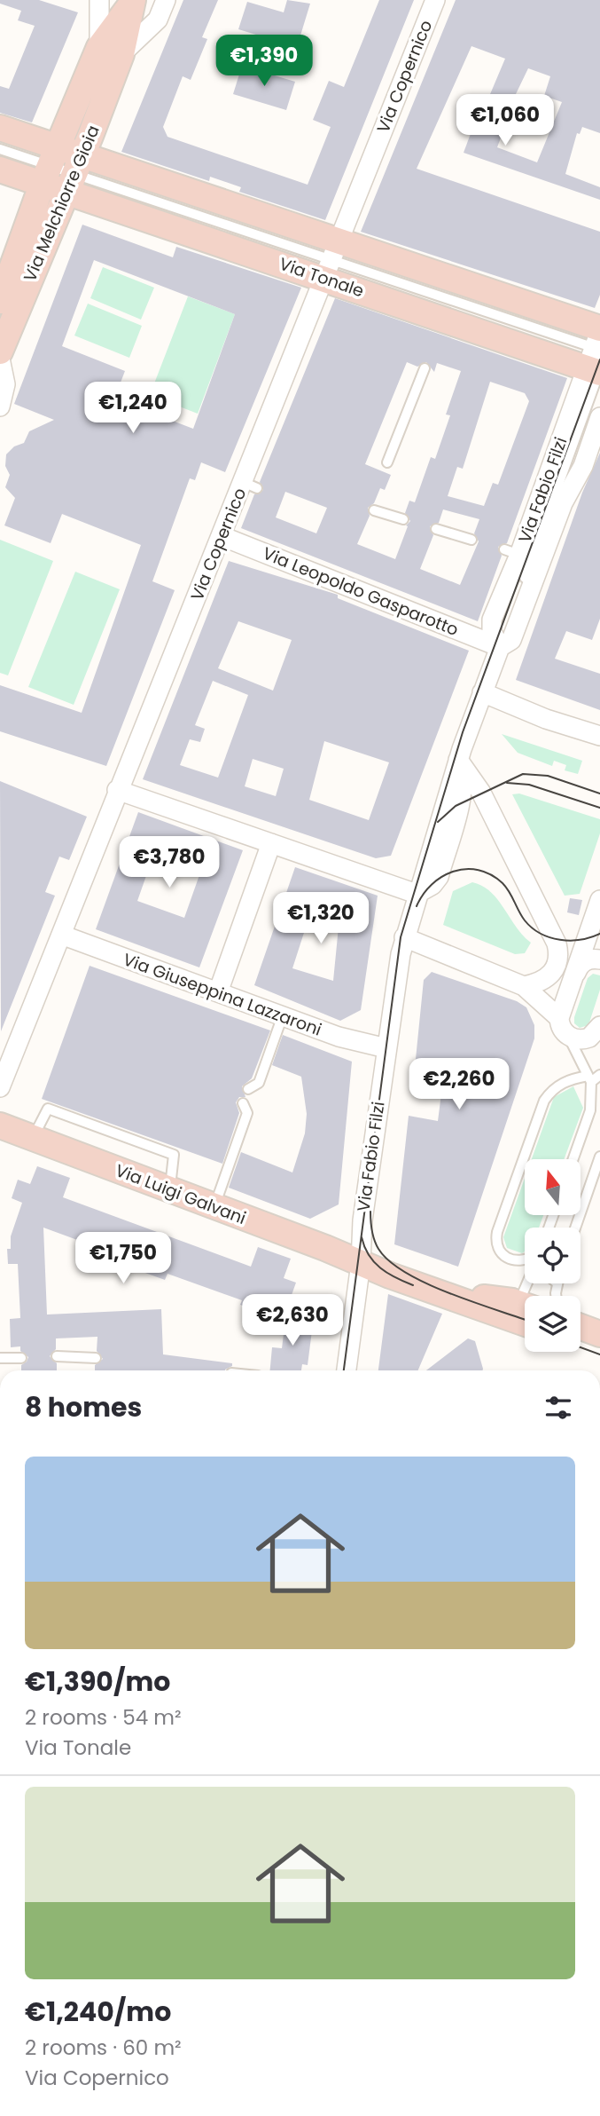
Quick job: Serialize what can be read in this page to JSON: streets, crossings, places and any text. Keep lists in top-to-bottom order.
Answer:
{
  "streets": {
    "main road": ["Via Melchiorre Gioia", "Via Tonale", "Via Luigi Galvani"],
    "street": [
      "Via Copernico",
      "Via Fabio Filzi",
      "Via Leopoldo Gasparotto",
      "Via Giuseppina Lazzaroni"
    ]
  },
  "crossings": [
    ["Via Copernico", "Via Tonale"],
    ["Via Copernico", "Via Leopoldo Gasparotto"],
    ["Via Copernico", "Via Giuseppina Lazzaroni"],
    ["Via Melchiorre Gioia", "Via Tonale"],
    ["Via Tonale", "Via Fabio Filzi"],
    ["Via Fabio Filzi", "Via Leopoldo Gasparotto"],
    ["Via Fabio Filzi", "Via Giuseppina Lazzaroni"],
    ["Via Fabio Filzi", "Via Luigi Galvani"]
  ],
  "north": "top",
  "page": {
    "price": [
      "€1,390",
      "€1,060",
      "€1,240",
      "€3,780",
      "€1,320",
      "€2,260",
      "€1,750",
      "€2,630"
    ],
    "heading": "8 homes",
    "list": [
      {
        "name": "€1,390/mo",
        "note": "2 rooms · 54 m² · Via Tonale"
      },
      {
        "name": "€1,240/mo",
        "note": "2 rooms · 60 m² · Via Copernico"
      }
    ]
  }
}
